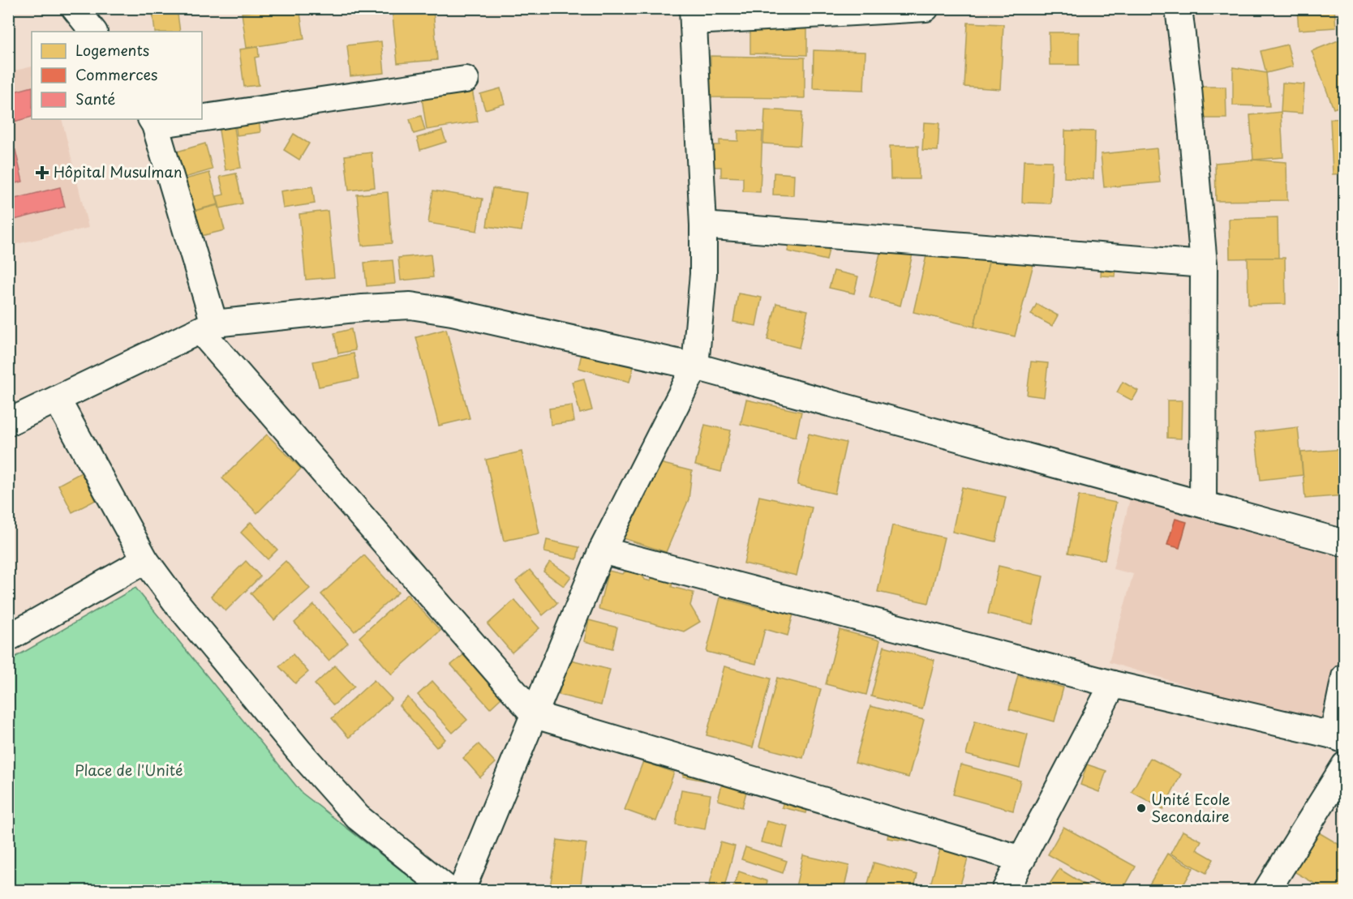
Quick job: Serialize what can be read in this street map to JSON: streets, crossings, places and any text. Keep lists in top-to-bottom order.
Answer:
{
  "parks": ["Place de l'Unité"],
  "places": {
    "health": ["Hôpital Musulman"],
    "other": ["Unité Ecole Secondaire"]
  },
  "legend": ["Logements", "Commerces", "Santé"]
}
